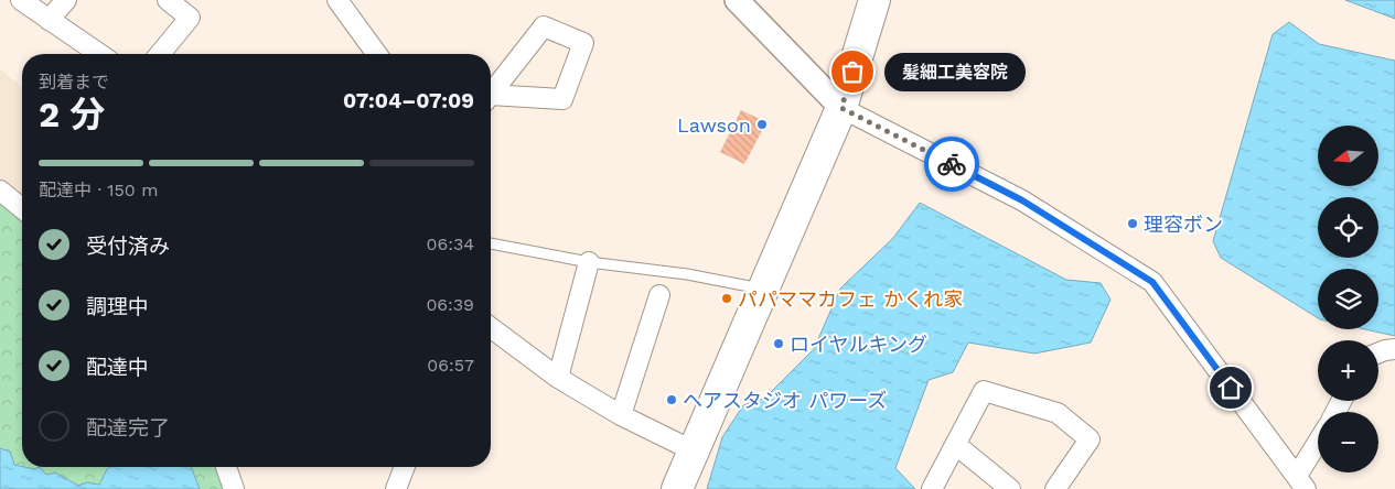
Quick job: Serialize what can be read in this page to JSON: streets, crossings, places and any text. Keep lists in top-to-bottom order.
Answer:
{
  "places": [
    "髪細工美容院",
    "Lawson",
    "理容ボン",
    "パパママカフェ かくれ家",
    "ロイヤルキング",
    "ヘアスタジオ パワーズ"
  ],
  "north": "left",
  "page": {
    "bubble": "髪細工美容院",
    "heading": ["2 分", "到着まで", "07:04–07:09"],
    "map_buttons": ["+", "−"],
    "bar": "配達中 · 150 m",
    "list": [
      ["受付済み", "06:34"],
      ["調理中", "06:39"],
      ["配達中", "06:57"],
      "配達完了"
    ]
  }
}
